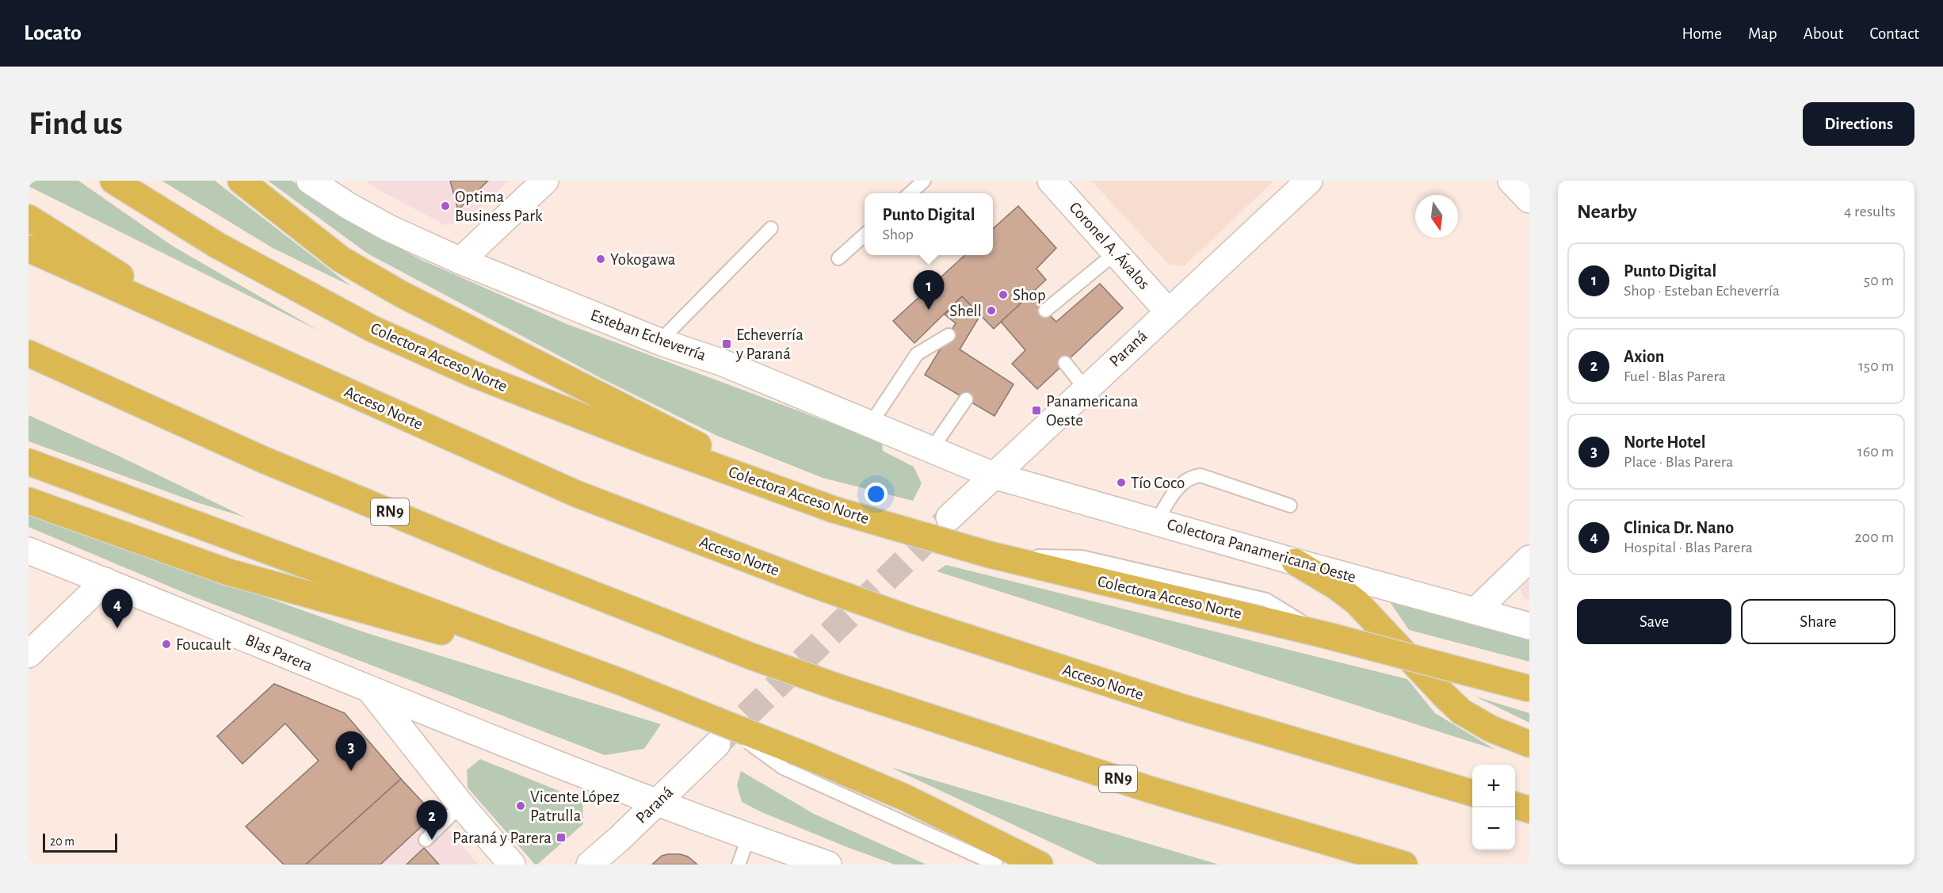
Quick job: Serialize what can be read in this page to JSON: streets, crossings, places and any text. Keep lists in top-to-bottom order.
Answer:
{
  "streets": {
    "highway": ["Colectora Acceso Norte", "Acceso Norte", "RN9"],
    "street": [
      "Coronel A. Ávalos",
      "Esteban Echeverría",
      "Paraná",
      "Colectora Panamericana Oeste",
      "Blas Parera"
    ]
  },
  "crossings": [
    ["Coronel A. Ávalos", "Paraná"],
    ["Esteban Echeverría", "Paraná"],
    ["Esteban Echeverría", "Colectora Panamericana Oeste"],
    ["Paraná", "Colectora Panamericana Oeste"],
    ["Paraná", "Blas Parera"]
  ],
  "places": {
    "other": [
      "Optima Business Park",
      "Yokogawa",
      "Shop",
      "Shell",
      "Tío Coco",
      "Foucault",
      "Vicente López Patrulla"
    ],
    "transit": ["Echeverría y Paraná", "Panamericana Oeste", "Paraná y Parera"]
  },
  "scale_bar": "20 m",
  "north": "bottom",
  "page": {
    "header": "Locato",
    "nav": [
      "Home",
      "Map",
      "About",
      "Contact"
    ],
    "buttons": [
      "Directions",
      ["Save", "Share"]
    ],
    "title": "Find us",
    "heading": ["Nearby", "4 results"],
    "popup": ["Punto Digital", "Shop"],
    "list": [
      {
        "mark": "1",
        "name": "Punto Digital",
        "note": "Shop · Esteban Echeverría",
        "value": "50 m"
      },
      {
        "mark": "2",
        "name": "Axion",
        "note": "Fuel · Blas Parera",
        "value": "150 m"
      },
      {
        "mark": "3",
        "name": "Norte Hotel",
        "note": "Place · Blas Parera",
        "value": "160 m"
      },
      {
        "mark": "4",
        "name": "Clinica Dr. Nano",
        "note": "Hospital · Blas Parera",
        "value": "200 m"
      }
    ],
    "pins": [
      "1",
      "4",
      "3",
      "2"
    ],
    "map_buttons": ["+", "−"],
    "scale": "20 m"
  }
}
